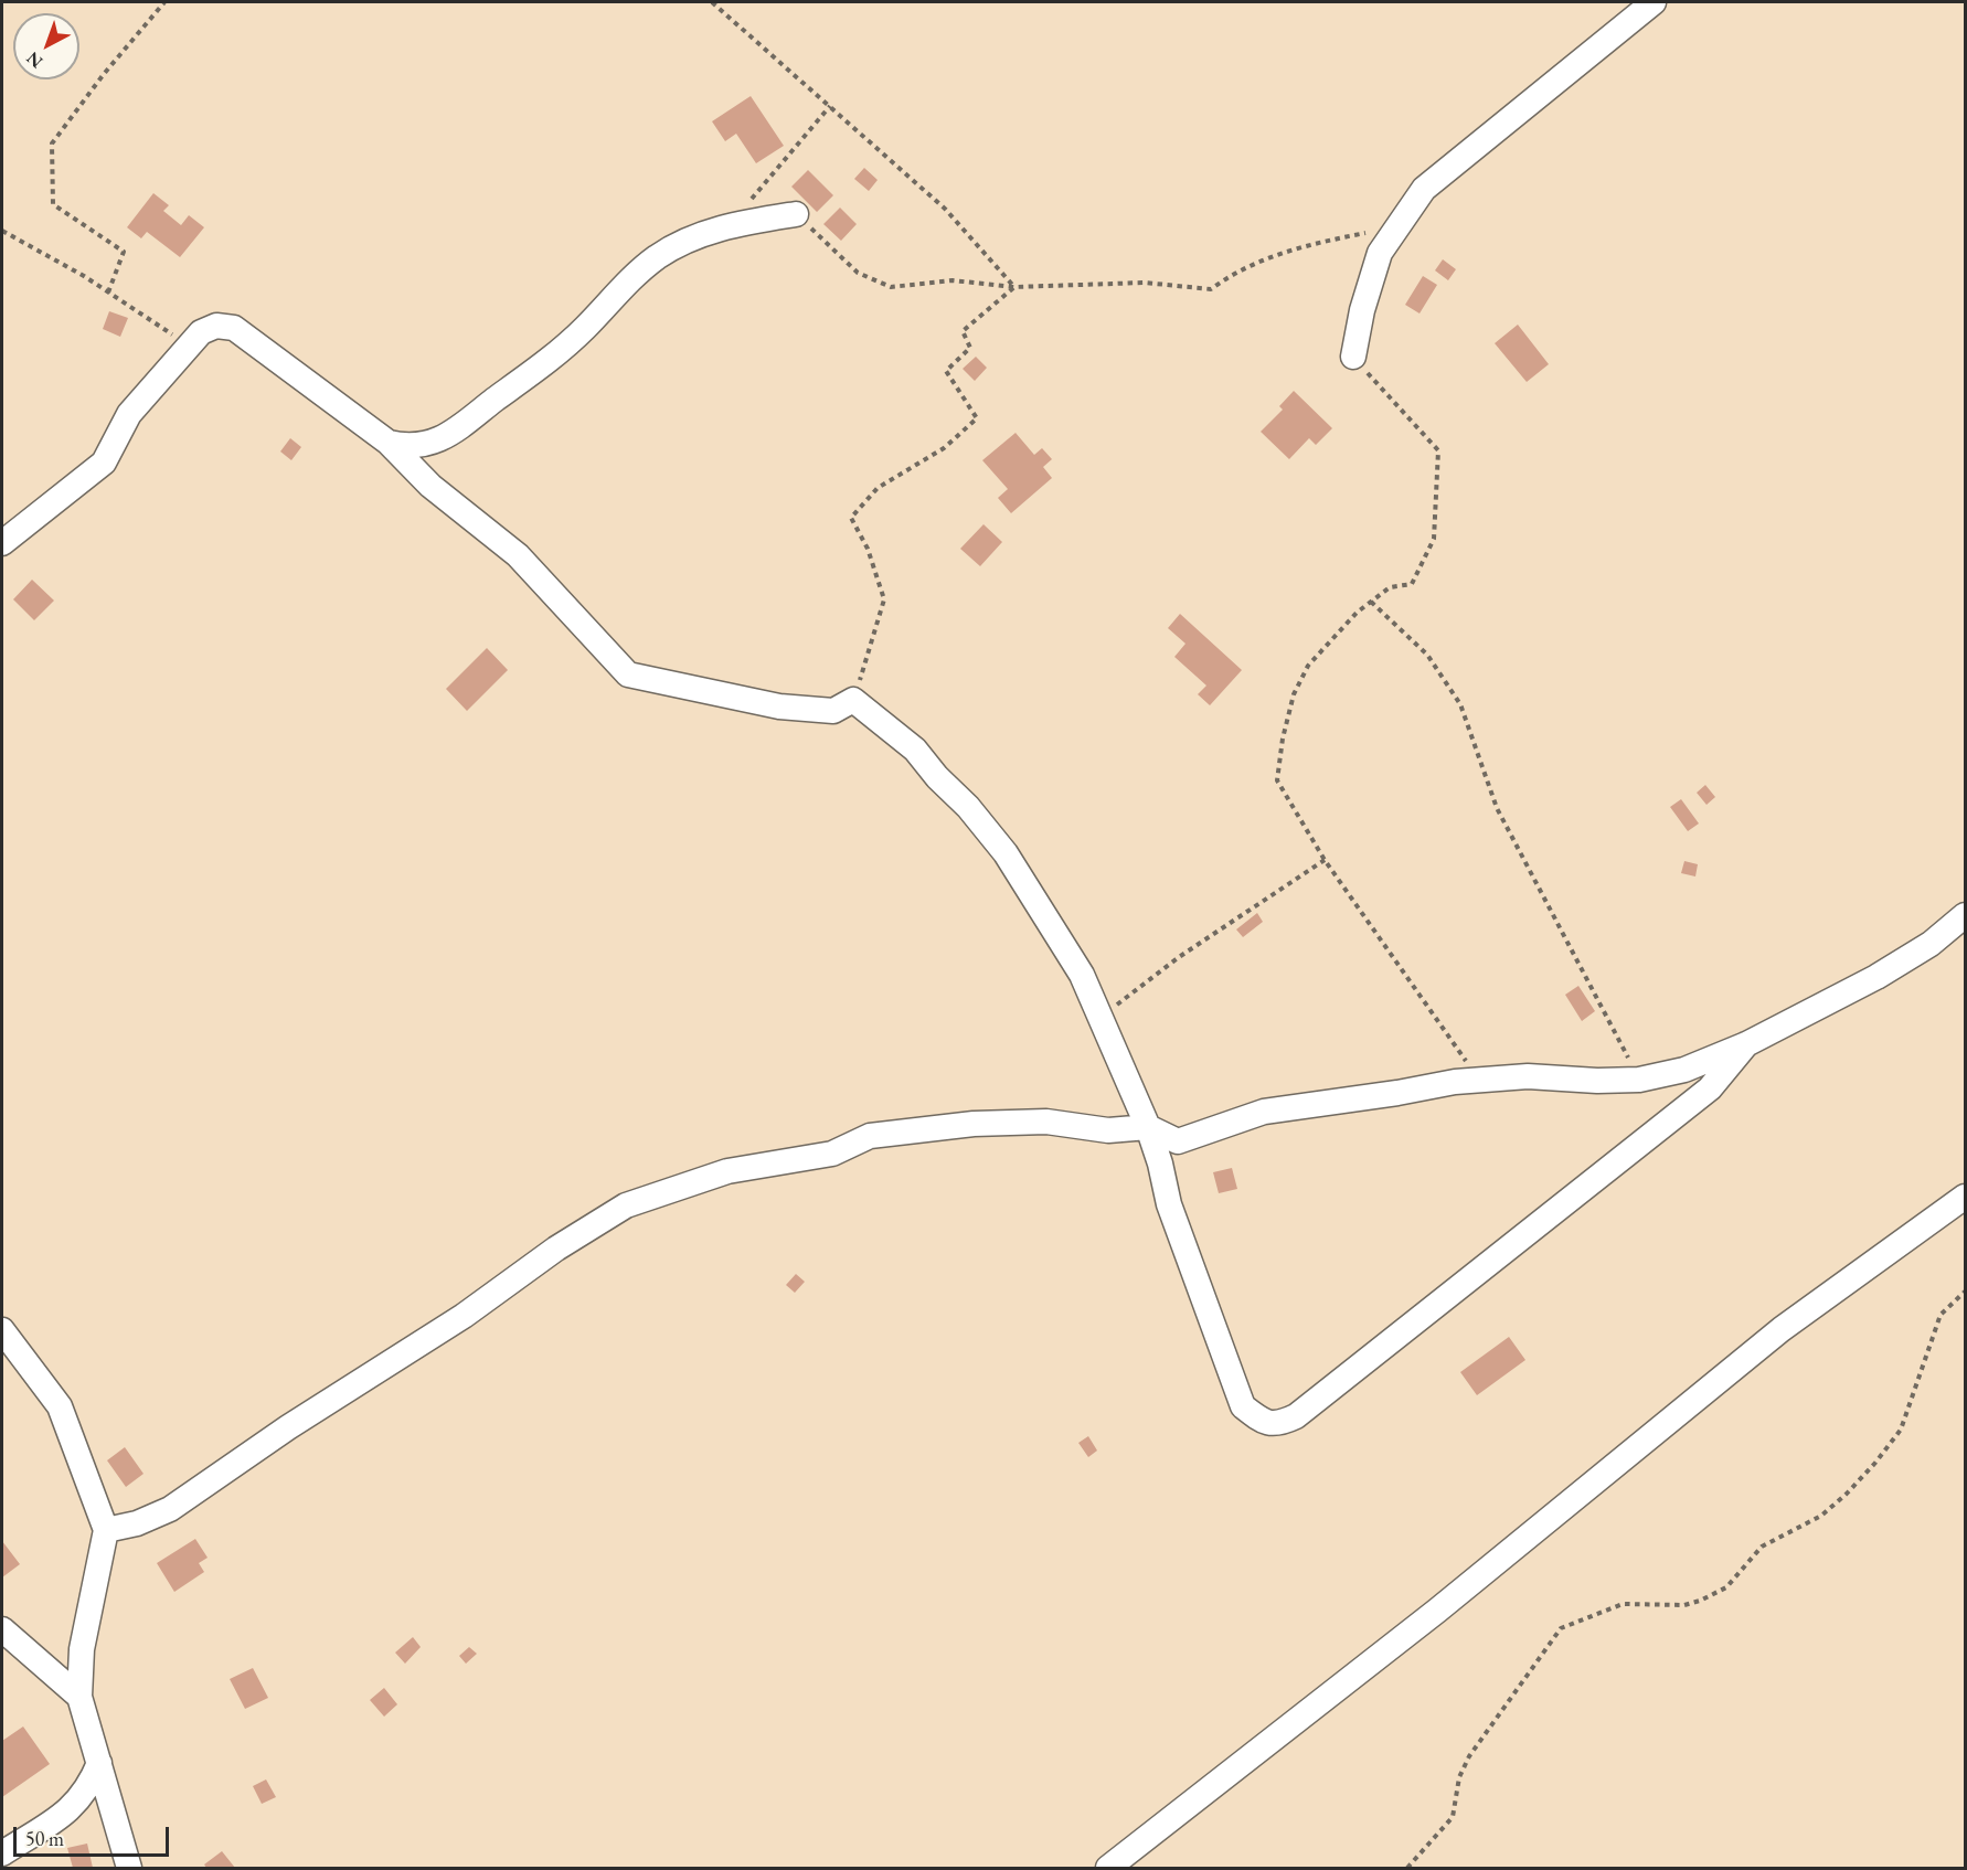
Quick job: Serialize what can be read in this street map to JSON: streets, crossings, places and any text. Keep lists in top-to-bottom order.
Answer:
{
  "scale_bar": "50 m",
  "north": "bottom left"
}
